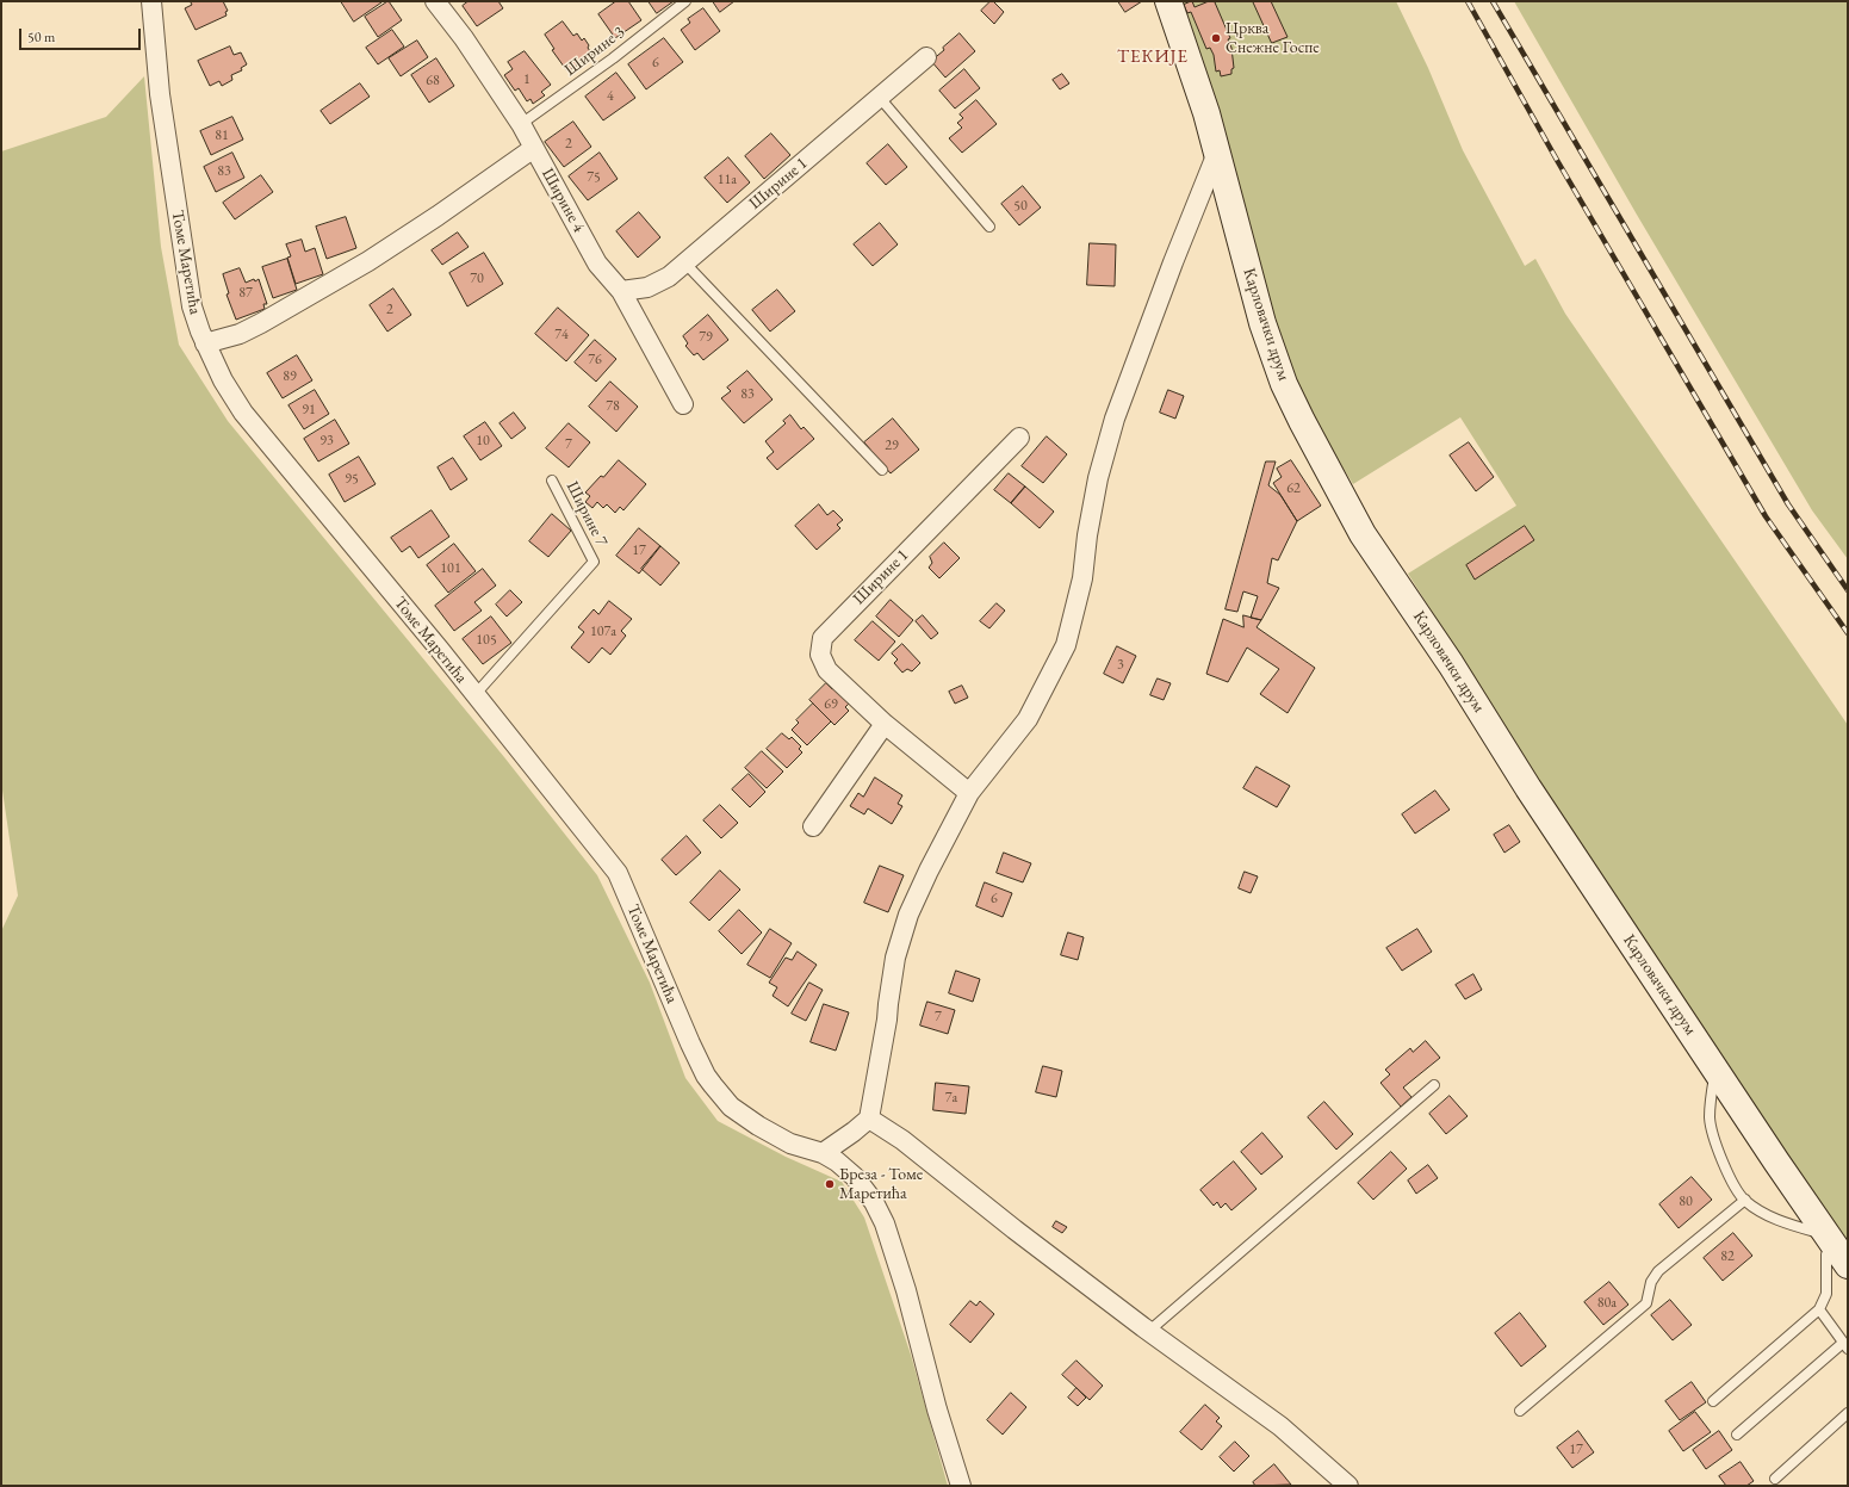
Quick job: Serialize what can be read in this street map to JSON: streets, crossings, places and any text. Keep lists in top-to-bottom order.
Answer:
{
  "streets": {
    "main road": ["Карловачки друм"],
    "street": ["Ширине 1", "Ширине 4", "Томе Маретића"],
    "lane": ["Ширине 3", "Ширине 7"]
  },
  "crossings": [
    ["Ширине 3", "Ширине 4"],
    ["Ширине 1", "Ширине 4"],
    ["Томе Маретића", "Ширине 7"]
  ],
  "districts": ["ТЕКИЈЕ"],
  "places": ["Црква Снежне Госпе", "Бреза - Томе Маретића"],
  "house_numbers": [
    "6",
    "1",
    "68",
    "4",
    "81",
    "2",
    "83",
    "75",
    "11a",
    "50",
    "70",
    "87",
    "2",
    "74",
    "79",
    "76",
    "89",
    "83",
    "78",
    "91",
    "93",
    "10",
    "7",
    "29",
    "95",
    "62",
    "17",
    "101",
    "107a",
    "105",
    "3",
    "69",
    "6",
    "7",
    "7a",
    "80",
    "82",
    "80a",
    "17"
  ],
  "scale_bar": "50 m"
}
